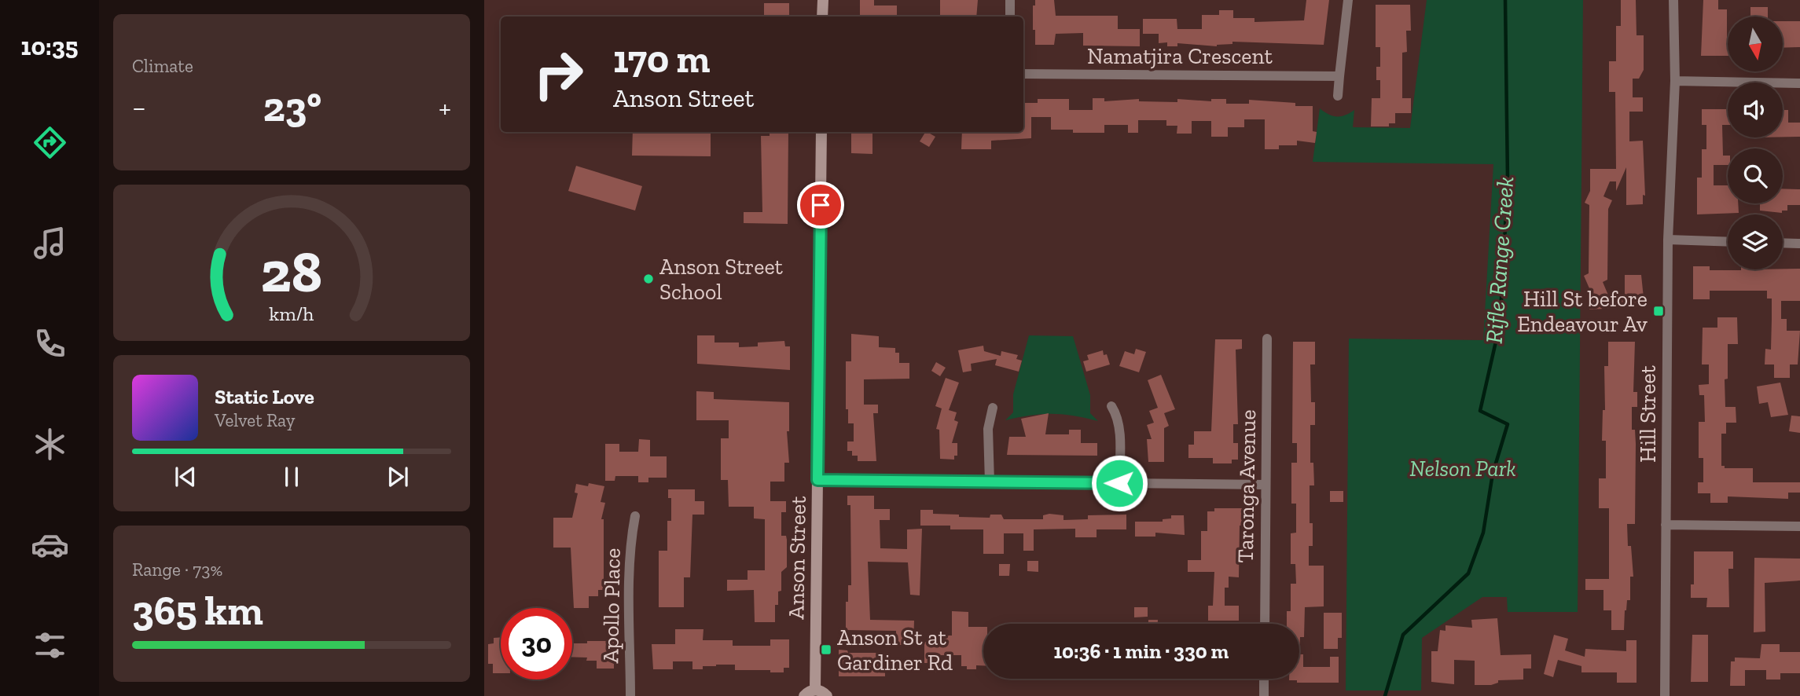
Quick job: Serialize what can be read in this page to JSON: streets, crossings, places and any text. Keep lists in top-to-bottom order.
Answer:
{
  "streets": {
    "street": [
      "Namatjira Crescent",
      "Hill Street",
      "Taronga Avenue",
      "Anson Street",
      "Apollo Place"
    ]
  },
  "water": ["Rifle Range Creek"],
  "parks": ["Nelson Park"],
  "places": {
    "other": ["Anson Street School"],
    "transit": ["Hill St before Endeavour Av", "Anson St at Gardiner Rd"]
  },
  "north": "bottom",
  "page": {
    "tabs": "10:35",
    "tile": [
      "Climate",
      ["Range · 73%", "365 km"]
    ],
    "turn": ["170 m", "Anson Street"],
    "heat": ["−", "23°", "+"],
    "song": ["Static Love", "Velvet Ray"],
    "limit": "30",
    "trip": "10:36 · 1 min · 330 m",
    "gauge": ["28", "km/h"]
  }
}
